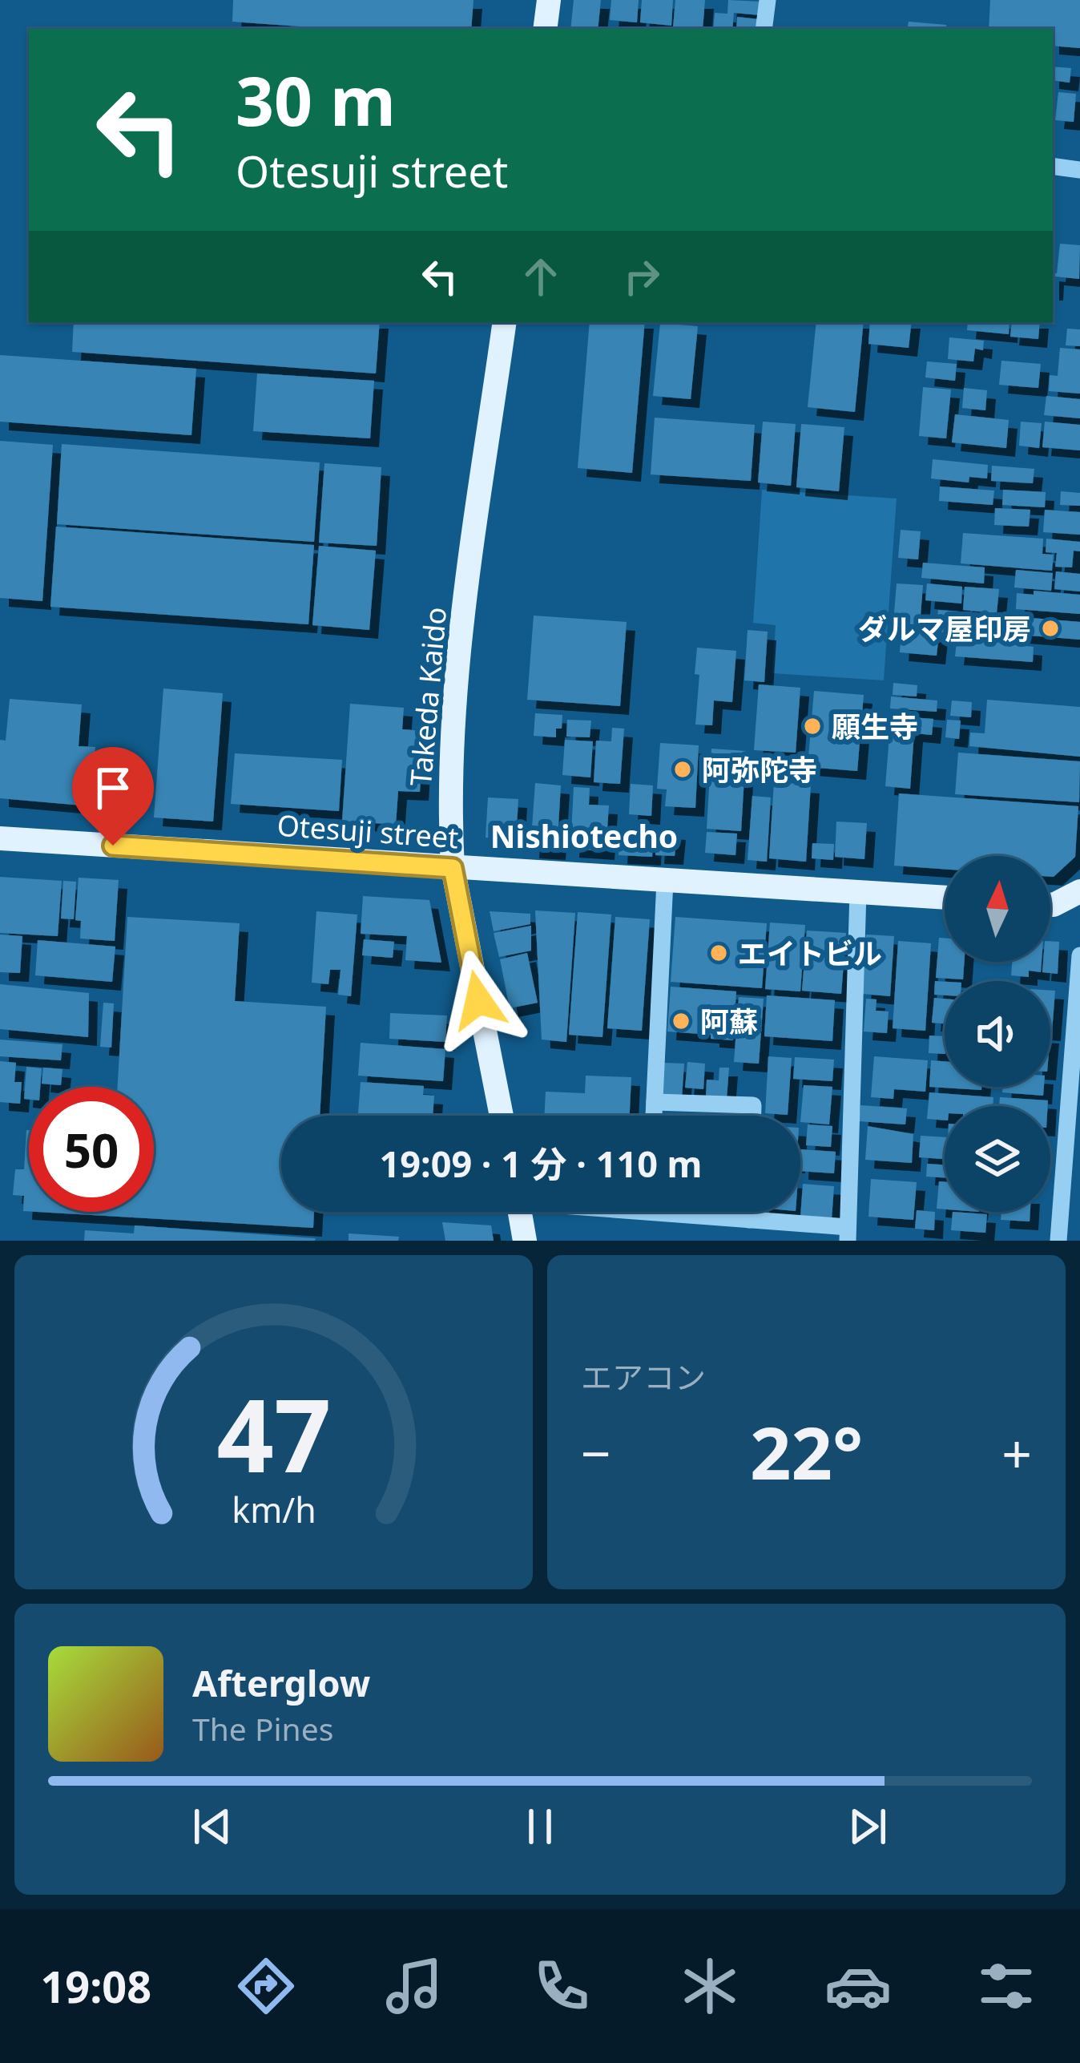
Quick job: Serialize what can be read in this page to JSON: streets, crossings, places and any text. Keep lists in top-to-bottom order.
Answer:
{
  "streets": {
    "main road": ["Takeda Kaido", "Otesuji street"]
  },
  "crossings": [
    ["Takeda Kaido", "Otesuji street"]
  ],
  "districts": ["Nishiotecho"],
  "places": [
    "ダルマ屋印房",
    "願生寺",
    "阿弥陀寺",
    "エイトビル",
    "阿蘇"
  ],
  "north": "top",
  "page": {
    "turn": ["30 m", "Otesuji street"],
    "limit": "50",
    "trip": "19:09 · 1 分 · 110 m",
    "tile": "エアコン",
    "heat": ["−", "22°", "+"],
    "song": ["Afterglow", "The Pines"],
    "tabs": "19:08",
    "gauge": ["47", "km/h"]
  }
}
